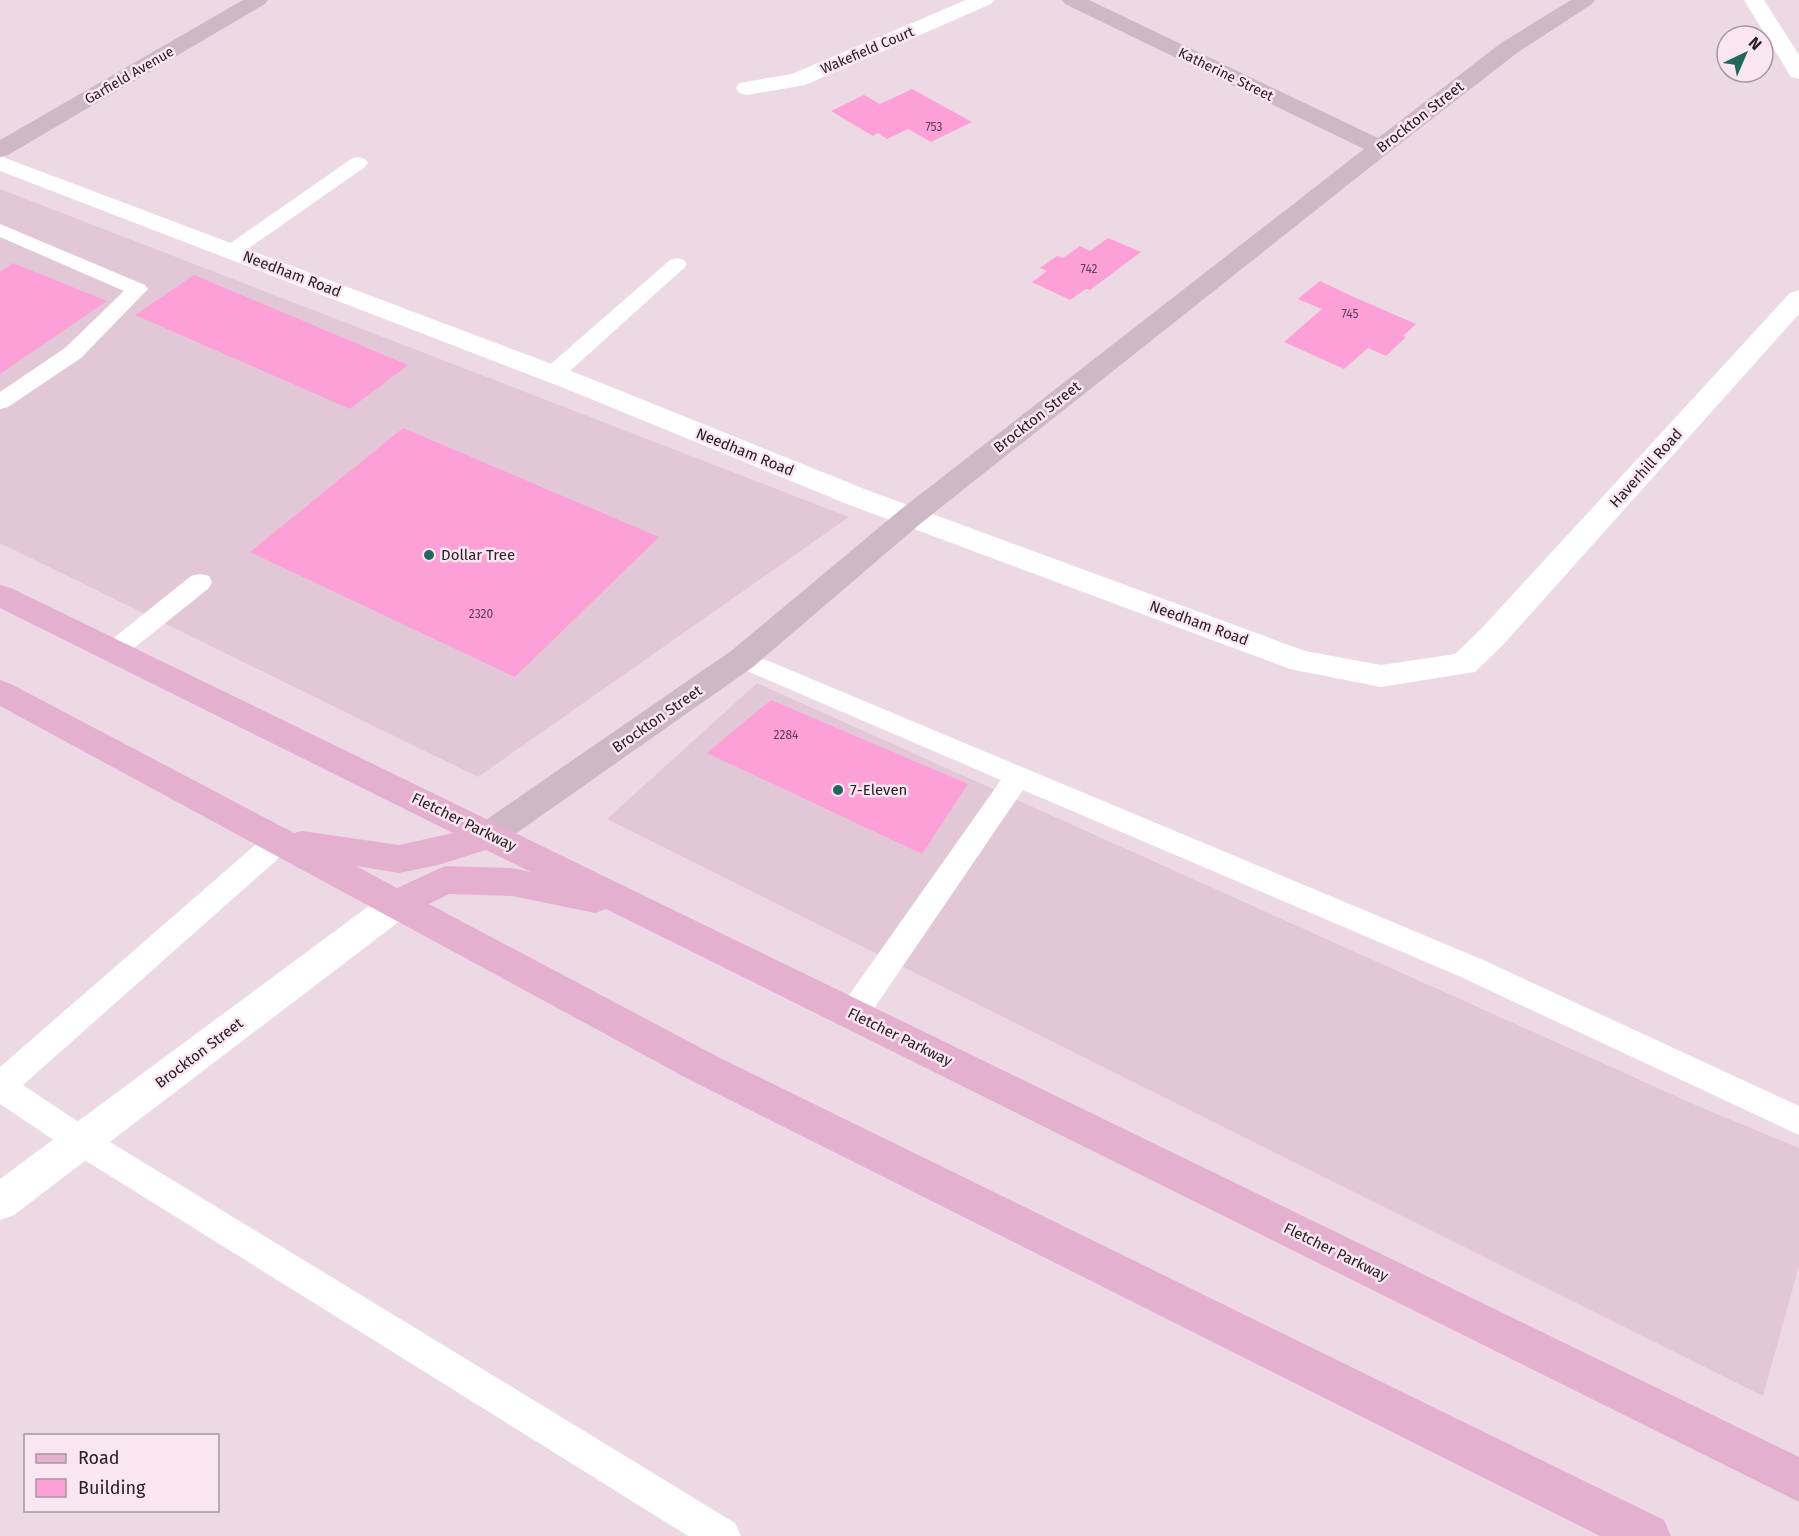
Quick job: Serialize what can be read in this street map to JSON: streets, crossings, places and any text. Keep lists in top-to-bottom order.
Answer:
{
  "streets": {
    "main road": ["Fletcher Parkway"],
    "street": [
      "Wakefield Court",
      "Katherine Street",
      "Garfield Avenue",
      "Brockton Street",
      "Needham Road",
      "Haverhill Road"
    ]
  },
  "crossings": [
    ["Katherine Street", "Brockton Street"],
    ["Brockton Street", "Needham Road"],
    ["Brockton Street", "Fletcher Parkway"],
    ["Needham Road", "Haverhill Road"]
  ],
  "places": ["Dollar Tree", "7-Eleven"],
  "house_numbers": [
    "753",
    "742",
    "745",
    "2320",
    "2284"
  ],
  "legend": ["Road", "Building"],
  "north": "top right"
}
